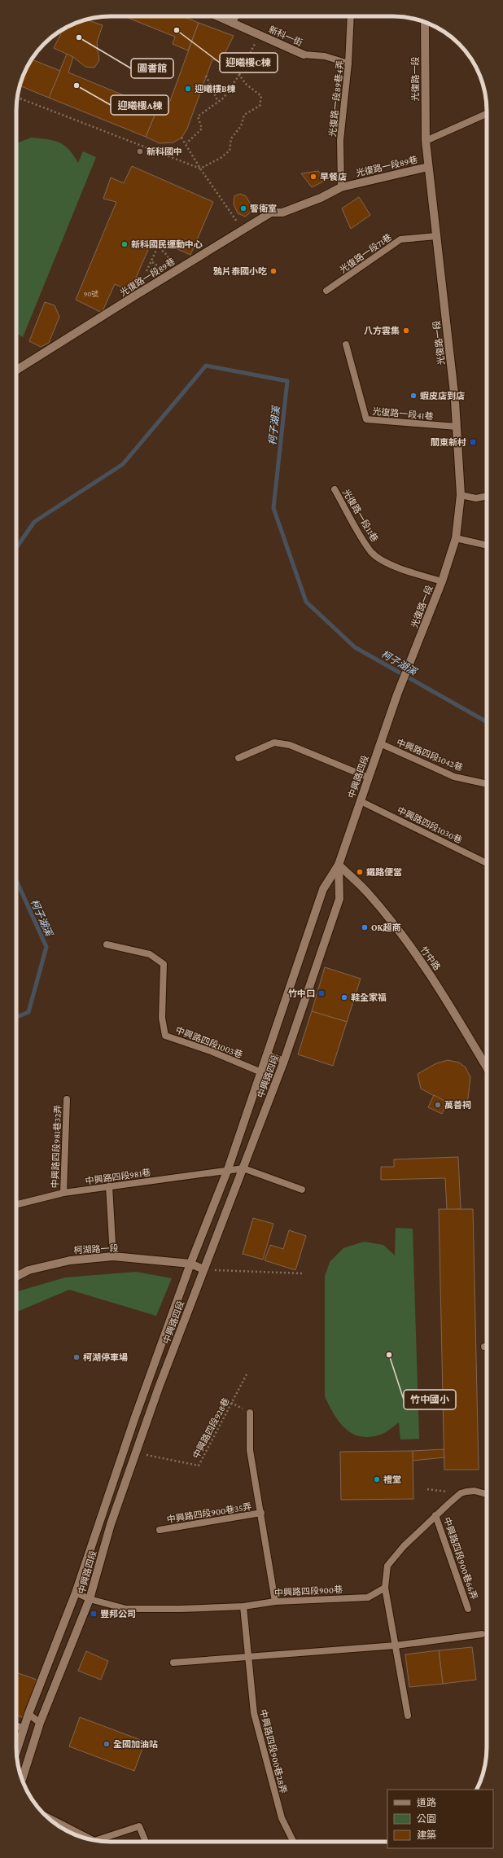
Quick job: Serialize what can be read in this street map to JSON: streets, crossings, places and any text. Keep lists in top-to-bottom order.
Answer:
{
  "streets": {
    "main road": [
      "新科一街",
      "光復路一段",
      "光復路一段89巷",
      "中興路四段",
      "竹中路",
      "柯湖路一段"
    ],
    "lane": [
      "光復路一段89巷4弄",
      "光復路一段71巷",
      "光復路一段41巷",
      "光復路一段11巷",
      "中興路四段1042巷",
      "中興路四段1030巷",
      "中興路四段1003巷",
      "中興路四段981巷32弄",
      "中興路四段981巷",
      "中興路四段900巷35弄",
      "中興路四段900巷66弄",
      "中興路四段900巷",
      "中興路四段900巷28弄"
    ],
    "path": ["中興路四段928巷"]
  },
  "crossings": [
    ["光復路一段", "光復路一段89巷"],
    ["光復路一段", "光復路一段71巷"],
    ["光復路一段", "光復路一段41巷"],
    ["光復路一段", "光復路一段11巷"],
    ["光復路一段", "中興路四段"],
    ["光復路一段89巷4弄", "光復路一段89巷"],
    ["中興路四段1042巷", "中興路四段"],
    ["中興路四段", "中興路四段1030巷"],
    ["中興路四段", "竹中路"],
    ["中興路四段", "中興路四段1003巷"],
    ["中興路四段", "中興路四段981巷"],
    ["中興路四段", "柯湖路一段"],
    ["中興路四段", "中興路四段928巷"],
    ["中興路四段", "中興路四段900巷"],
    ["中興路四段981巷32弄", "中興路四段981巷"],
    ["中興路四段900巷35弄", "中興路四段900巷"],
    ["中興路四段900巷", "中興路四段900巷28弄"]
  ],
  "water": ["柯子湖溪"],
  "places": {
    "other": [
      "迎曦樓C棟",
      "圖書館",
      "迎曦樓A棟",
      "迎曦樓B棟",
      "新科國中",
      "早餐店",
      "警衛室",
      "新科國民運動中心",
      "鴉片泰國小吃",
      "八方雲集",
      "蝦皮店到店",
      "鐵路便當",
      "OK超商",
      "鞋全家福",
      "萬善祠",
      "竹中國小",
      "柯湖停車場",
      "禮堂",
      "全國加油站"
    ],
    "transit": ["關東新村", "竹中口", "豐邦公司"]
  },
  "house_numbers": ["90號"],
  "legend": ["道路", "公園", "建築"]
}
